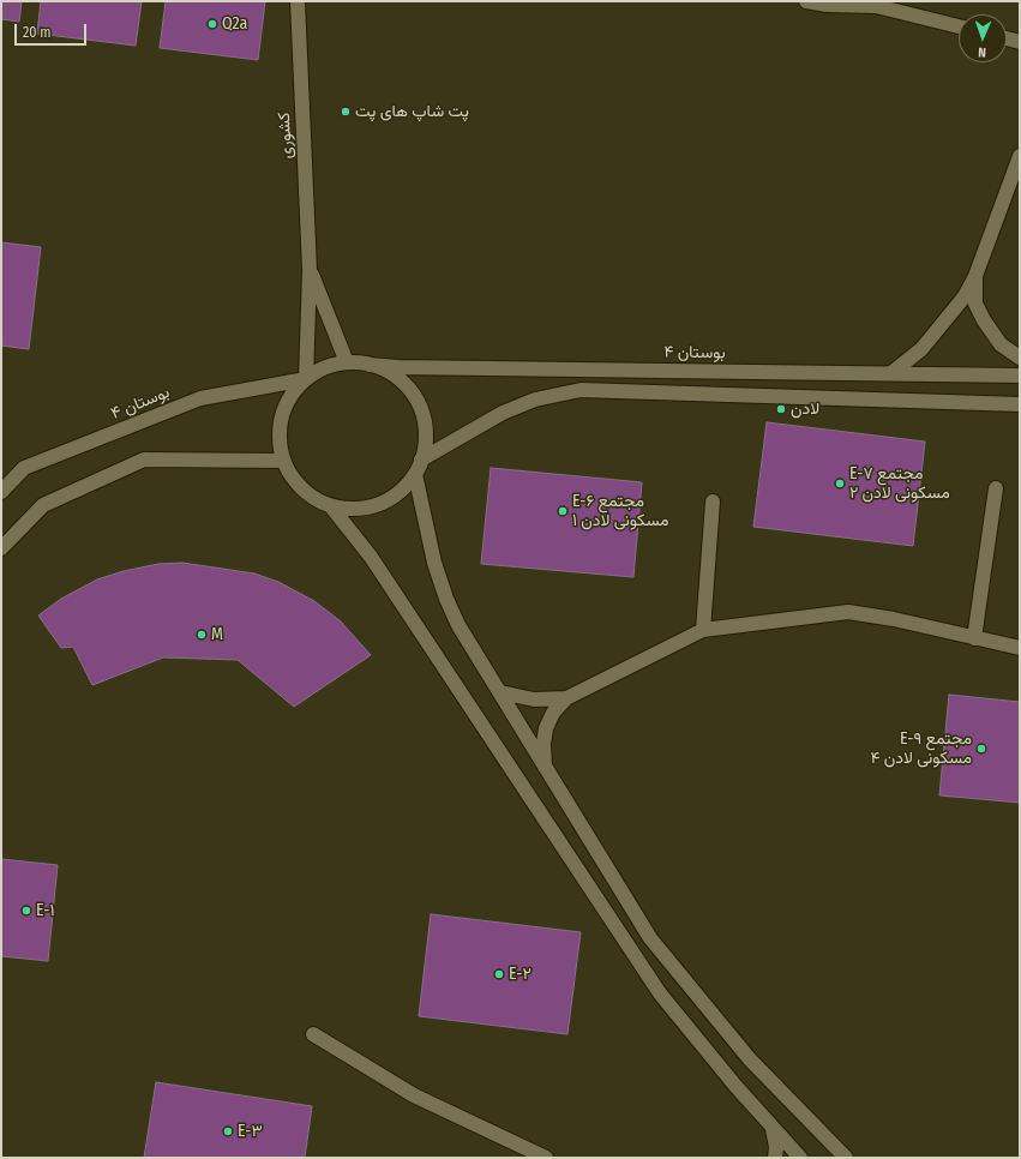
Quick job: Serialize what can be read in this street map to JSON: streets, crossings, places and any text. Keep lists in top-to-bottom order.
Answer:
{
  "streets": {
    "street": ["کشوری", "بوستان ۴"]
  },
  "crossings": [
    ["کشوری", "بوستان ۴"]
  ],
  "places": [
    "Q2a",
    "پت شاپ های پت",
    "لادن",
    "E-۷ مجتمع مسکونی لادن ۲",
    "E-۶ مجتمع مسکونی لادن ۱",
    "M",
    "E-۹ مجتمع مسکونی لادن ۴",
    "E-۱",
    "E-۲",
    "E-۳"
  ],
  "scale_bar": "20 m",
  "north": "bottom"
}
